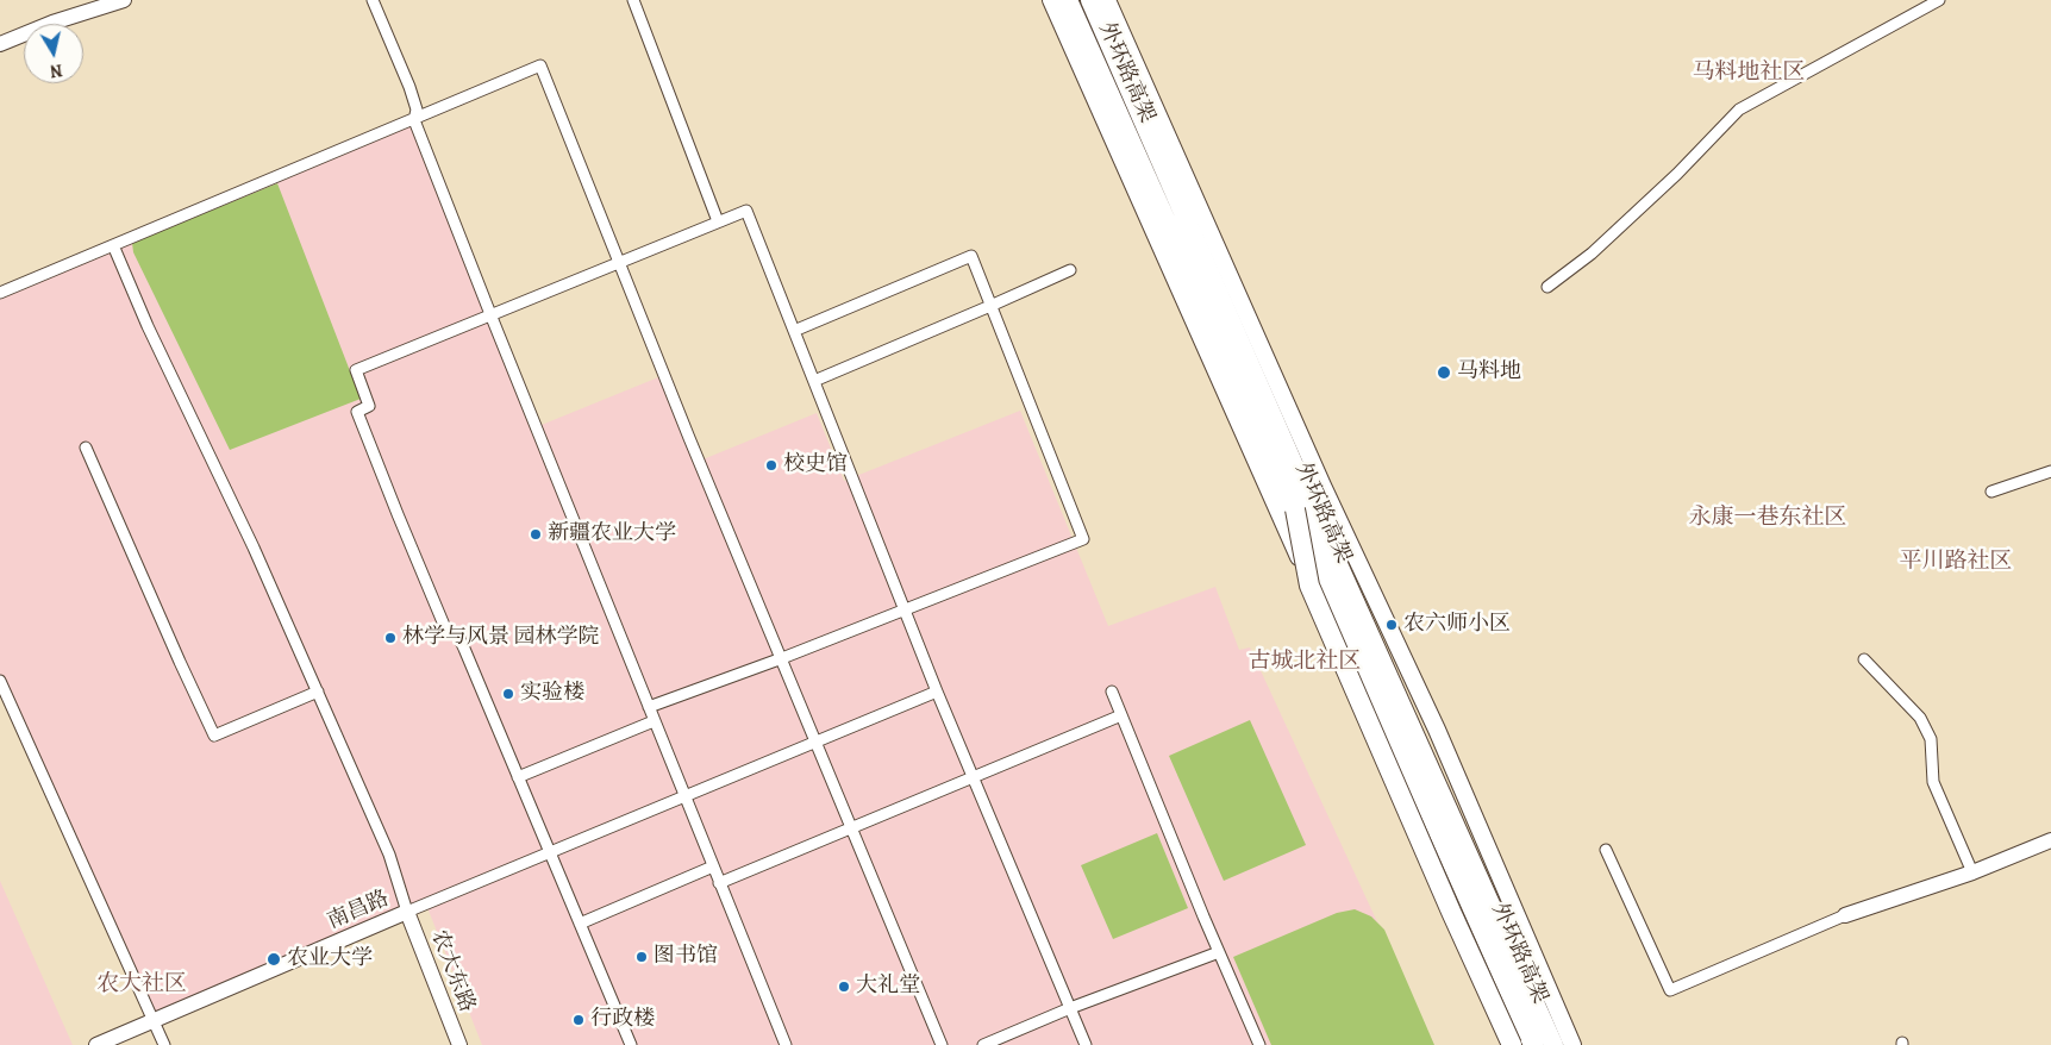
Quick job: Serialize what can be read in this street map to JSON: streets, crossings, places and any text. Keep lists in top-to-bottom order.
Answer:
{
  "streets": {
    "highway": ["外环路高架"],
    "street": ["南昌路", "农大东路"]
  },
  "crossings": [
    ["南昌路", "农大东路"]
  ],
  "districts": [
    "马料地社区",
    "永康一巷东社区",
    "平川路社区",
    "古城北社区",
    "农大社区"
  ],
  "places": [
    "马料地",
    "校史馆",
    "新疆农业大学",
    "农六师小区",
    "林学与风景 园林学院",
    "实验楼",
    "图书馆",
    "农业大学",
    "大礼堂",
    "行政楼"
  ],
  "north": "bottom"
}
